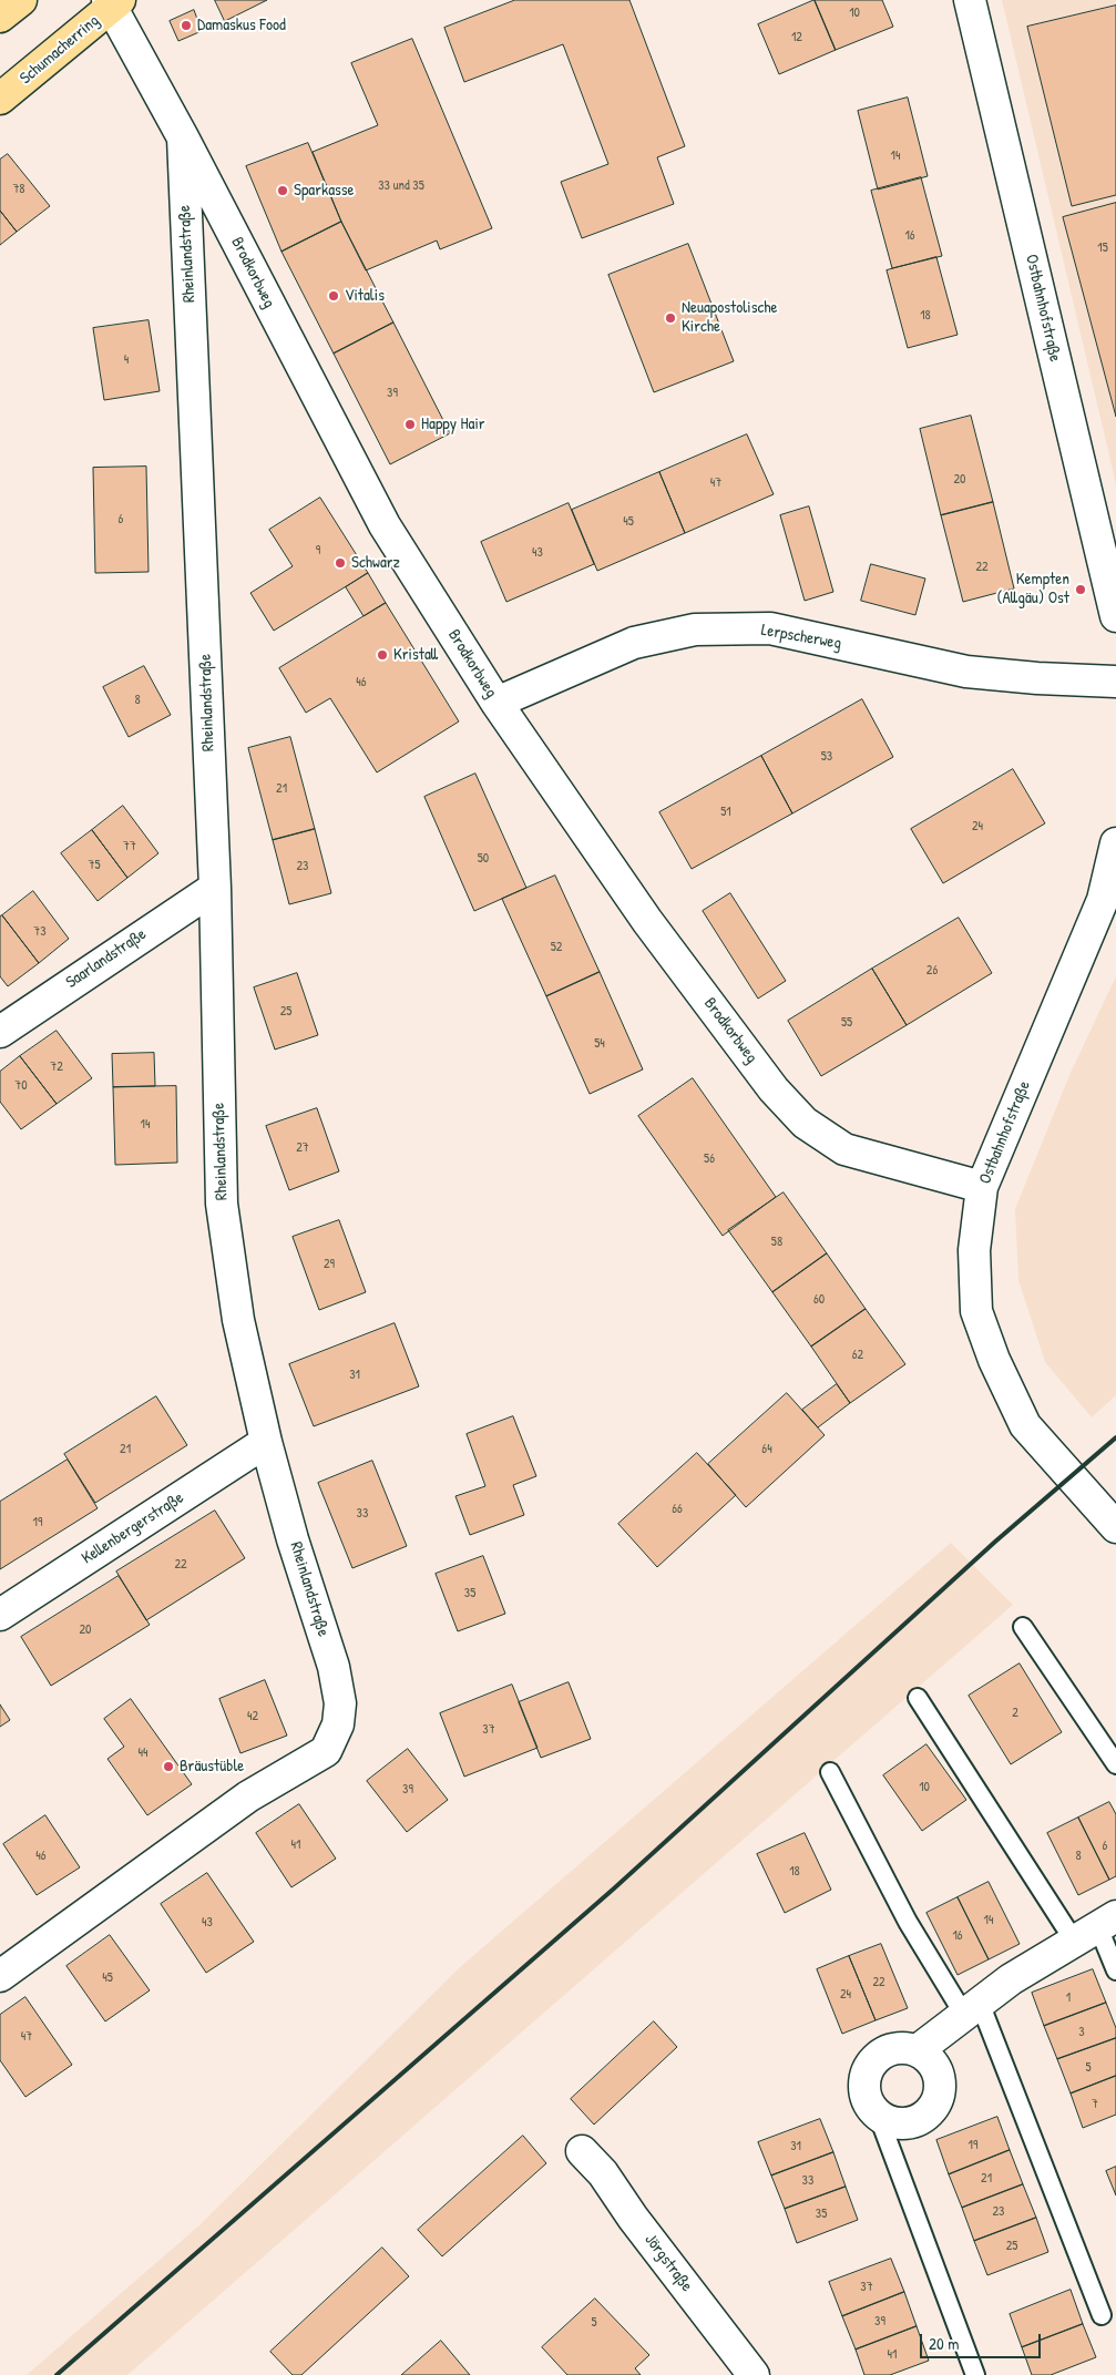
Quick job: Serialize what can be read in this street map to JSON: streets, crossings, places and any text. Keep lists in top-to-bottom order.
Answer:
{
  "streets": {
    "main road": ["Schumacherring"],
    "street": [
      "Rheinlandstraße",
      "Brodkorbweg",
      "Ostbahnhofstraße",
      "Lerpscherweg",
      "Saarlandstraße",
      "Kellenbergerstraße",
      "Jörgstraße"
    ]
  },
  "crossings": [
    ["Schumacherring", "Brodkorbweg"],
    ["Rheinlandstraße", "Brodkorbweg"],
    ["Rheinlandstraße", "Saarlandstraße"],
    ["Rheinlandstraße", "Kellenbergerstraße"],
    ["Brodkorbweg", "Ostbahnhofstraße"],
    ["Brodkorbweg", "Lerpscherweg"]
  ],
  "places": [
    "Damaskus Food",
    "Sparkasse",
    "Vitalis",
    "Neuapostolische Kirche",
    "Happy Hair",
    "Schwarz",
    "Kempten (Allgäu) Ost",
    "Kristall",
    "Bräustüble"
  ],
  "house_numbers": [
    "10",
    "12",
    "14",
    "33 und 35",
    "78",
    "16",
    "15",
    "18",
    "4",
    "39",
    "20",
    "47",
    "6",
    "45",
    "9",
    "43",
    "22",
    "46",
    "8",
    "53",
    "21",
    "51",
    "24",
    "77",
    "50",
    "75",
    "23",
    "73",
    "52",
    "26",
    "25",
    "55",
    "54",
    "72",
    "70",
    "14",
    "27",
    "56",
    "58",
    "29",
    "60",
    "62",
    "31",
    "21",
    "64",
    "66",
    "33",
    "19",
    "22",
    "35",
    "20",
    "2",
    "42",
    "37",
    "44",
    "10",
    "39",
    "41",
    "6",
    "46",
    "8",
    "18",
    "14",
    "43",
    "16",
    "45",
    "22",
    "24",
    "1",
    "3",
    "47",
    "5",
    "7",
    "19",
    "31",
    "21",
    "33",
    "23",
    "35",
    "25",
    "37",
    "39",
    "5",
    "41"
  ],
  "scale_bar": "20 m"
}
